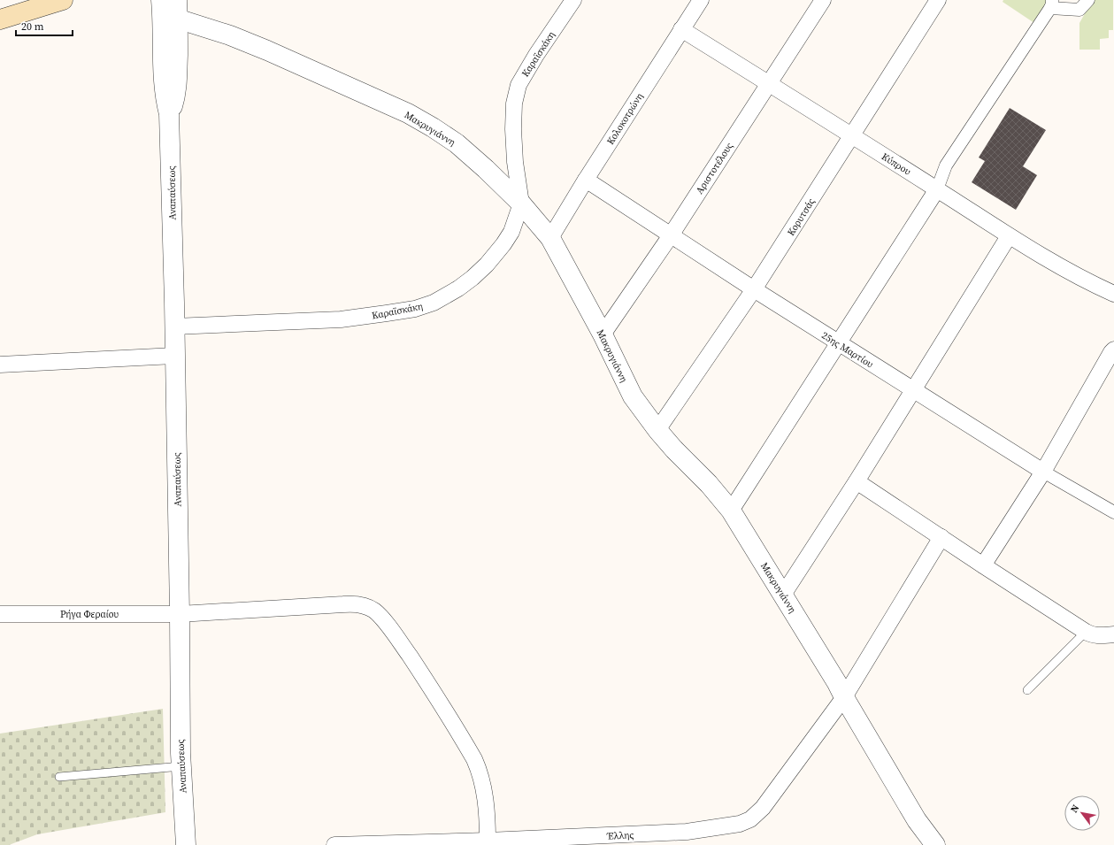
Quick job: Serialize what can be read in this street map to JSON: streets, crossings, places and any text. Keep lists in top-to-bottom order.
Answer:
{
  "streets": {
    "street": [
      "Καραϊσκάκη",
      "Κολοκοτρώνη",
      "Μακρυγιάννη",
      "Κύπρου",
      "Αριστοτέλους",
      "Αναπαύσεως",
      "Κορυτσάς",
      "25ης Μαρτίου",
      "Ρήγα Φεραίου",
      "Έλλης"
    ]
  },
  "crossings": [
    ["Καραϊσκάκη", "Μακρυγιάννη"],
    ["Καραϊσκάκη", "Αναπαύσεως"],
    ["Κολοκοτρώνη", "Μακρυγιάννη"],
    ["Κολοκοτρώνη", "Κύπρου"],
    ["Κολοκοτρώνη", "25ης Μαρτίου"],
    ["Μακρυγιάννη", "Αριστοτέλους"],
    ["Μακρυγιάννη", "Αναπαύσεως"],
    ["Μακρυγιάννη", "Κορυτσάς"],
    ["Μακρυγιάννη", "Έλλης"],
    ["Κύπρου", "Αριστοτέλους"],
    ["Κύπρου", "Κορυτσάς"],
    ["Αριστοτέλους", "25ης Μαρτίου"],
    ["Αναπαύσεως", "Ρήγα Φεραίου"],
    ["Κορυτσάς", "25ης Μαρτίου"],
    ["Ρήγα Φεραίου", "Έλλης"]
  ],
  "scale_bar": "20 m",
  "north": "top left"
}
